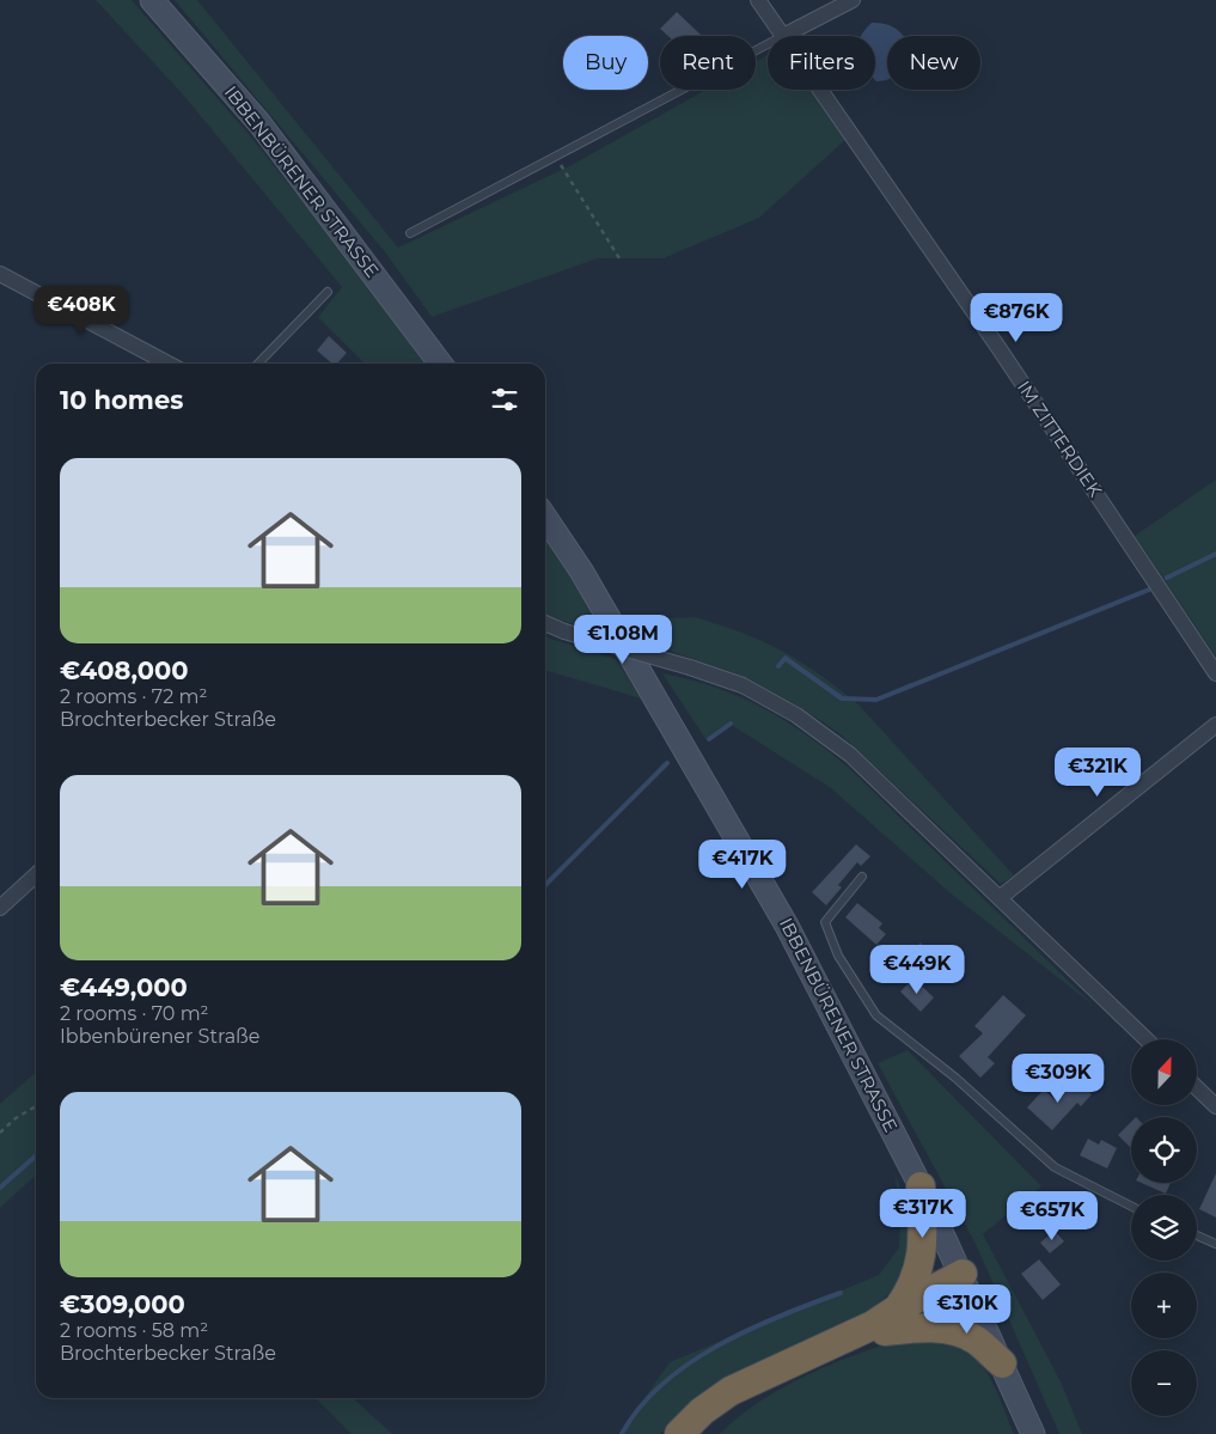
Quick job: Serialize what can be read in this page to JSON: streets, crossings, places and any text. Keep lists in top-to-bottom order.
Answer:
{
  "streets": {
    "main road": ["IBBENBÜRENER STRASSE"],
    "street": ["IM ZITTERDIEK"]
  },
  "north": "top",
  "page": {
    "chip": [
      "Buy",
      "Rent",
      "Filters",
      "New"
    ],
    "price": [
      "€408K",
      "€876K",
      "€1.08M",
      "€321K",
      "€417K",
      "€449K",
      "€309K",
      "€317K",
      "€657K",
      "€310K"
    ],
    "heading": "10 homes",
    "list": [
      {
        "name": "€408,000",
        "note": "2 rooms · 72 m² · Brochterbecker Straße"
      },
      {
        "name": "€449,000",
        "note": "2 rooms · 70 m² · Ibbenbürener Straße"
      },
      {
        "name": "€309,000",
        "note": "2 rooms · 58 m² · Brochterbecker Straße"
      }
    ],
    "map_buttons": ["+", "−"]
  }
}
